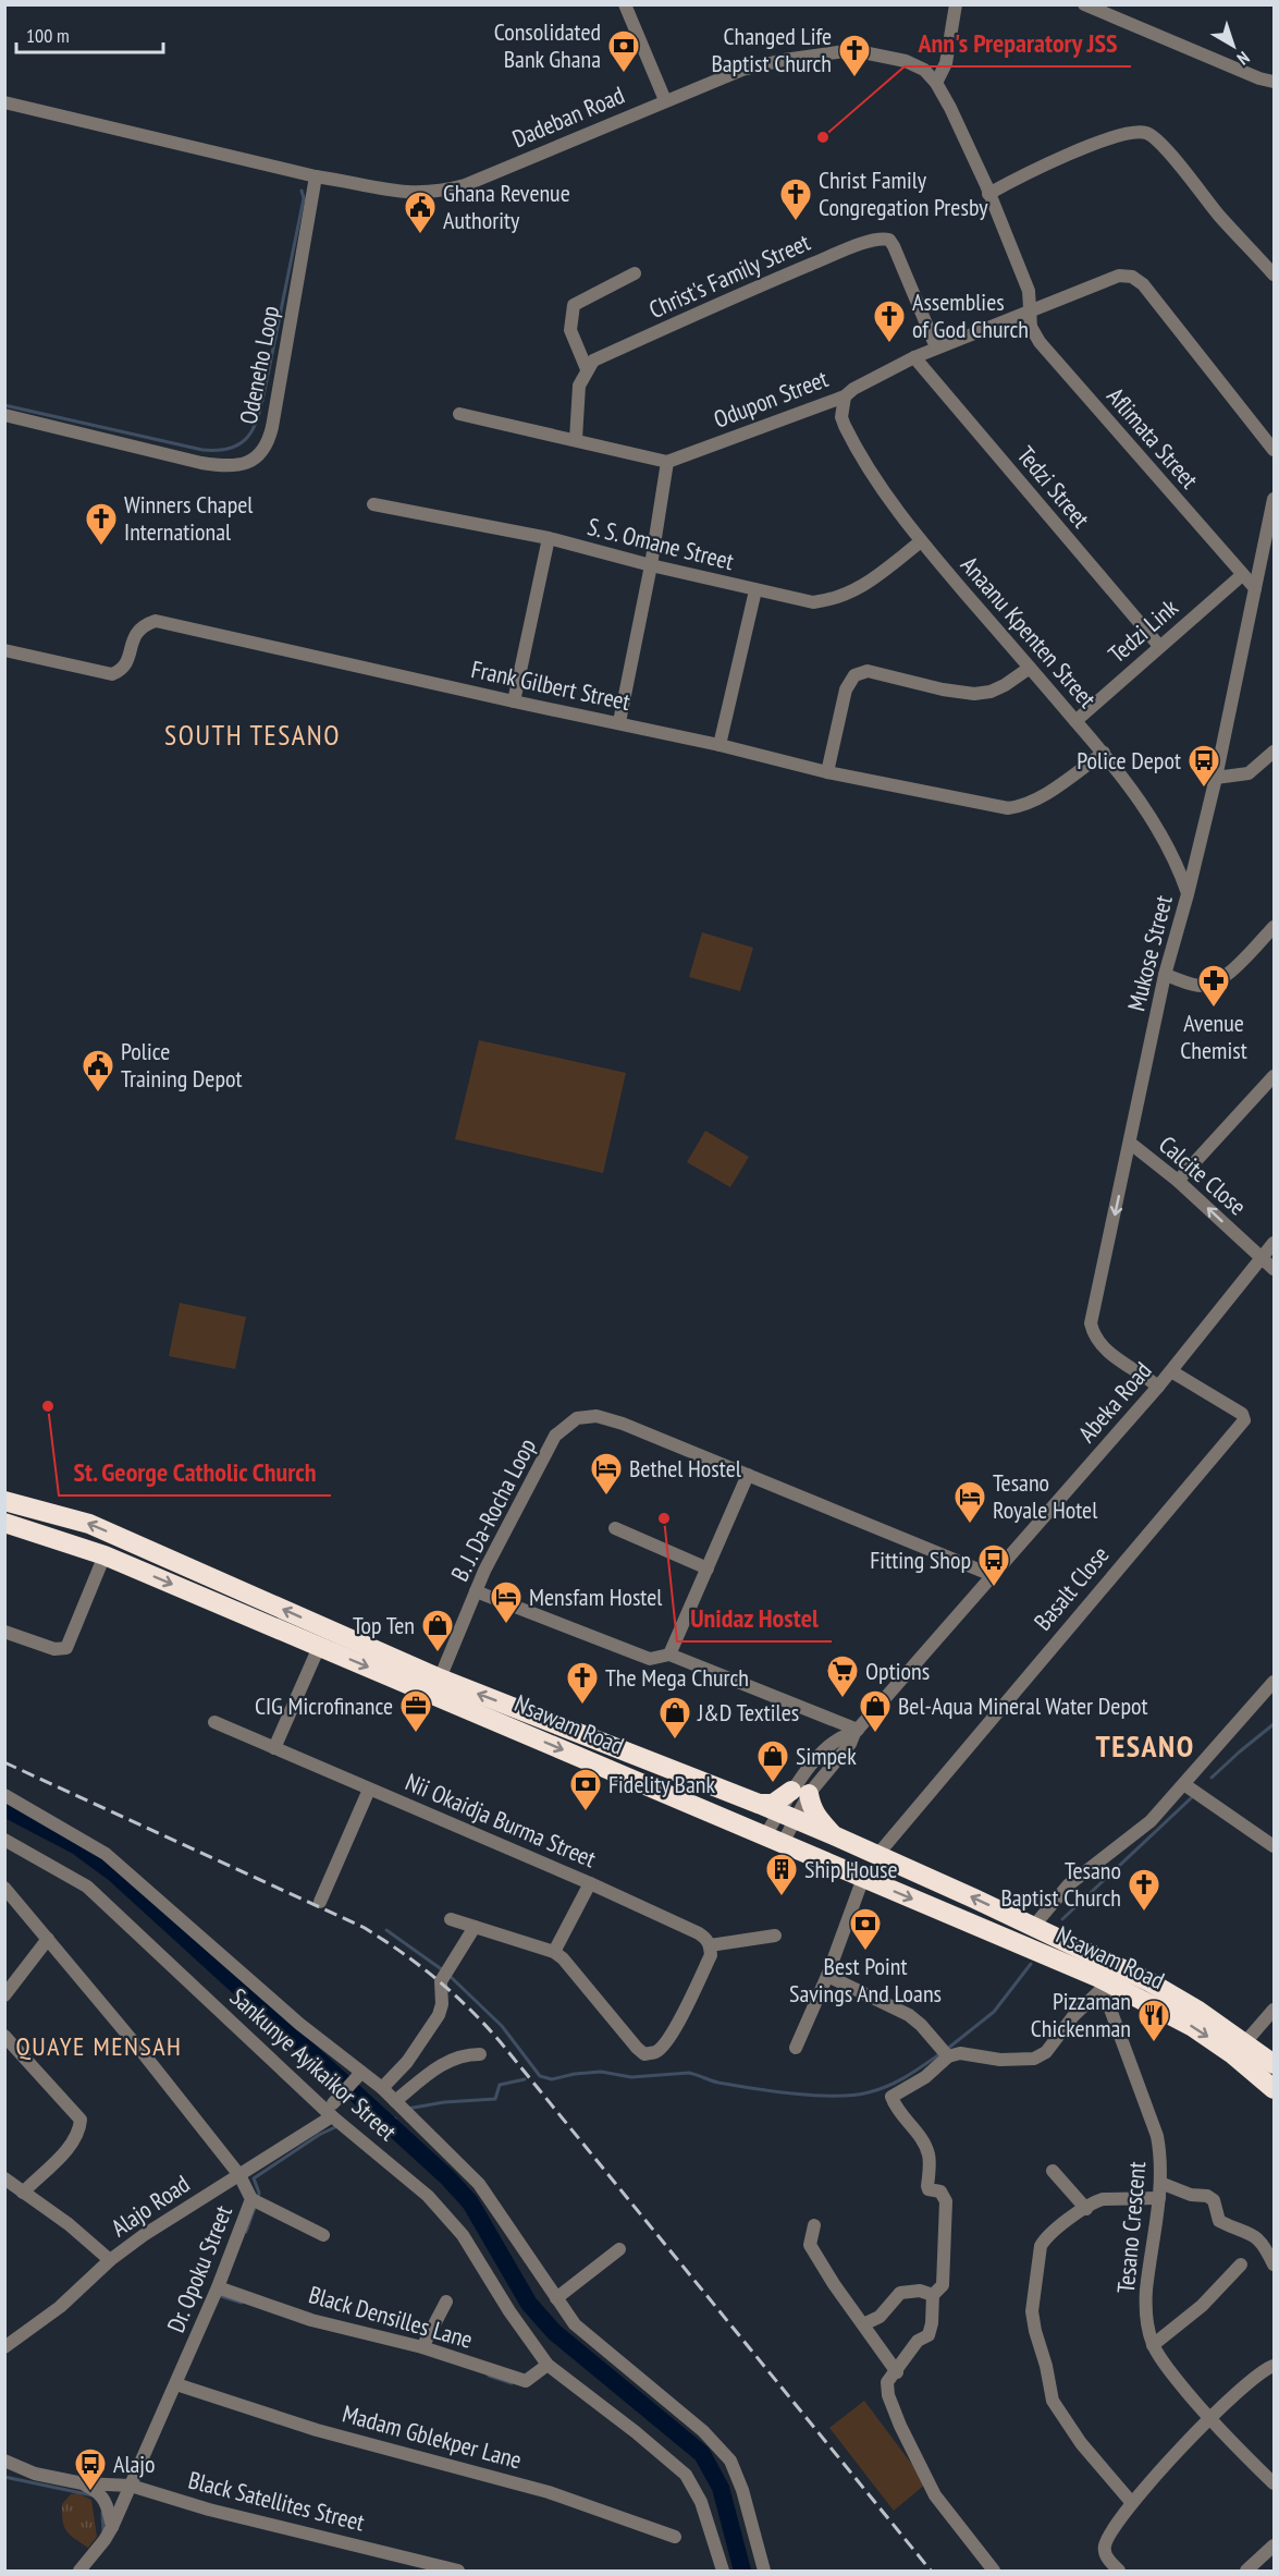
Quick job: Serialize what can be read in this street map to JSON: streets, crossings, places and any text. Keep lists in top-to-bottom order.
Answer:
{
  "streets": {
    "highway": ["Nsawam Road"],
    "street": [
      "Dadeban Road",
      "Christ's Family Street",
      "Odeneho Loop",
      "Odupon Street",
      "Aflimata Street",
      "Tedzi Street",
      "S. S. Omane Street",
      "Tedzi Link",
      "Anaanu Kpenten Street",
      "Frank Gilbert Street",
      "Mukose Street",
      "Calcite Close",
      "Abeka Road",
      "B. J. Da-Rocha Loop",
      "Basalt Close",
      "Nii Okaidja Burma Street",
      "Sankunye Ayikaikor Street",
      "Alajo Road",
      "Tesano Crescent",
      "Dr. Opoku Street",
      "Black Densilles Lane",
      "Madam Gblekper Lane",
      "Black Satellites Street"
    ]
  },
  "crossings": [
    ["Dadeban Road", "Odeneho Loop"],
    ["Dadeban Road", "Odupon Street"],
    ["Dadeban Road", "Aflimata Street"],
    ["Christ's Family Street", "Odupon Street"],
    ["Odupon Street", "Aflimata Street"],
    ["Odupon Street", "Tedzi Street"],
    ["Odupon Street", "Anaanu Kpenten Street"],
    ["Aflimata Street", "Tedzi Link"],
    ["Aflimata Street", "Mukose Street"],
    ["Tedzi Street", "Tedzi Link"],
    ["S. S. Omane Street", "Anaanu Kpenten Street"],
    ["Tedzi Link", "Anaanu Kpenten Street"],
    ["Anaanu Kpenten Street", "Frank Gilbert Street"],
    ["Anaanu Kpenten Street", "Mukose Street"],
    ["Mukose Street", "Calcite Close"],
    ["Mukose Street", "Abeka Road"],
    ["Calcite Close", "Abeka Road"],
    ["Abeka Road", "B. J. Da-Rocha Loop"],
    ["Abeka Road", "Basalt Close"],
    ["Abeka Road", "Nsawam Road"],
    ["B. J. Da-Rocha Loop", "Nsawam Road"],
    ["Basalt Close", "Nsawam Road"],
    ["Nsawam Road", "Tesano Crescent"],
    ["Sankunye Ayikaikor Street", "Alajo Road"],
    ["Sankunye Ayikaikor Street", "Black Densilles Lane"],
    ["Alajo Road", "Dr. Opoku Street"],
    ["Dr. Opoku Street", "Black Densilles Lane"],
    ["Dr. Opoku Street", "Madam Gblekper Lane"],
    ["Dr. Opoku Street", "Black Satellites Street"]
  ],
  "one_way": ["Calcite Close"],
  "districts": ["SOUTH TESANO", "TESANO", "QUAYE MENSAH"],
  "places": {
    "bank": ["Consolidated Bank Ghana", "Fidelity Bank", "Best Point Savings And Loans"],
    "church": [
      "Changed Life Baptist Church",
      "Christ Family Congregation Presby",
      "Assemblies of God Church",
      "Winners Chapel International",
      "The Mega Church",
      "Tesano Baptist Church"
    ],
    "other": ["Ann's Preparatory JSS", "St. George Catholic Church", "Unidaz Hostel"],
    "public building": ["Ghana Revenue Authority", "Police Training Depot"],
    "bus stop": ["Police Depot", "Fitting Shop", "Alajo"],
    "pharmacy": ["Avenue Chemist"],
    "hotel": ["Bethel Hostel", "Tesano Royale Hotel", "Mensfam Hostel"],
    "shop": [
      "Top Ten",
      "Bel-Aqua Mineral Water Depot",
      "J&D Textiles",
      "Simpek"
    ],
    "supermarket": ["Options"],
    "office": ["CIG Microfinance"],
    "building": ["Ship House"],
    "restaurant": ["Pizzaman Chickenman"]
  },
  "scale_bar": "100 m",
  "north": "bottom right"
}
